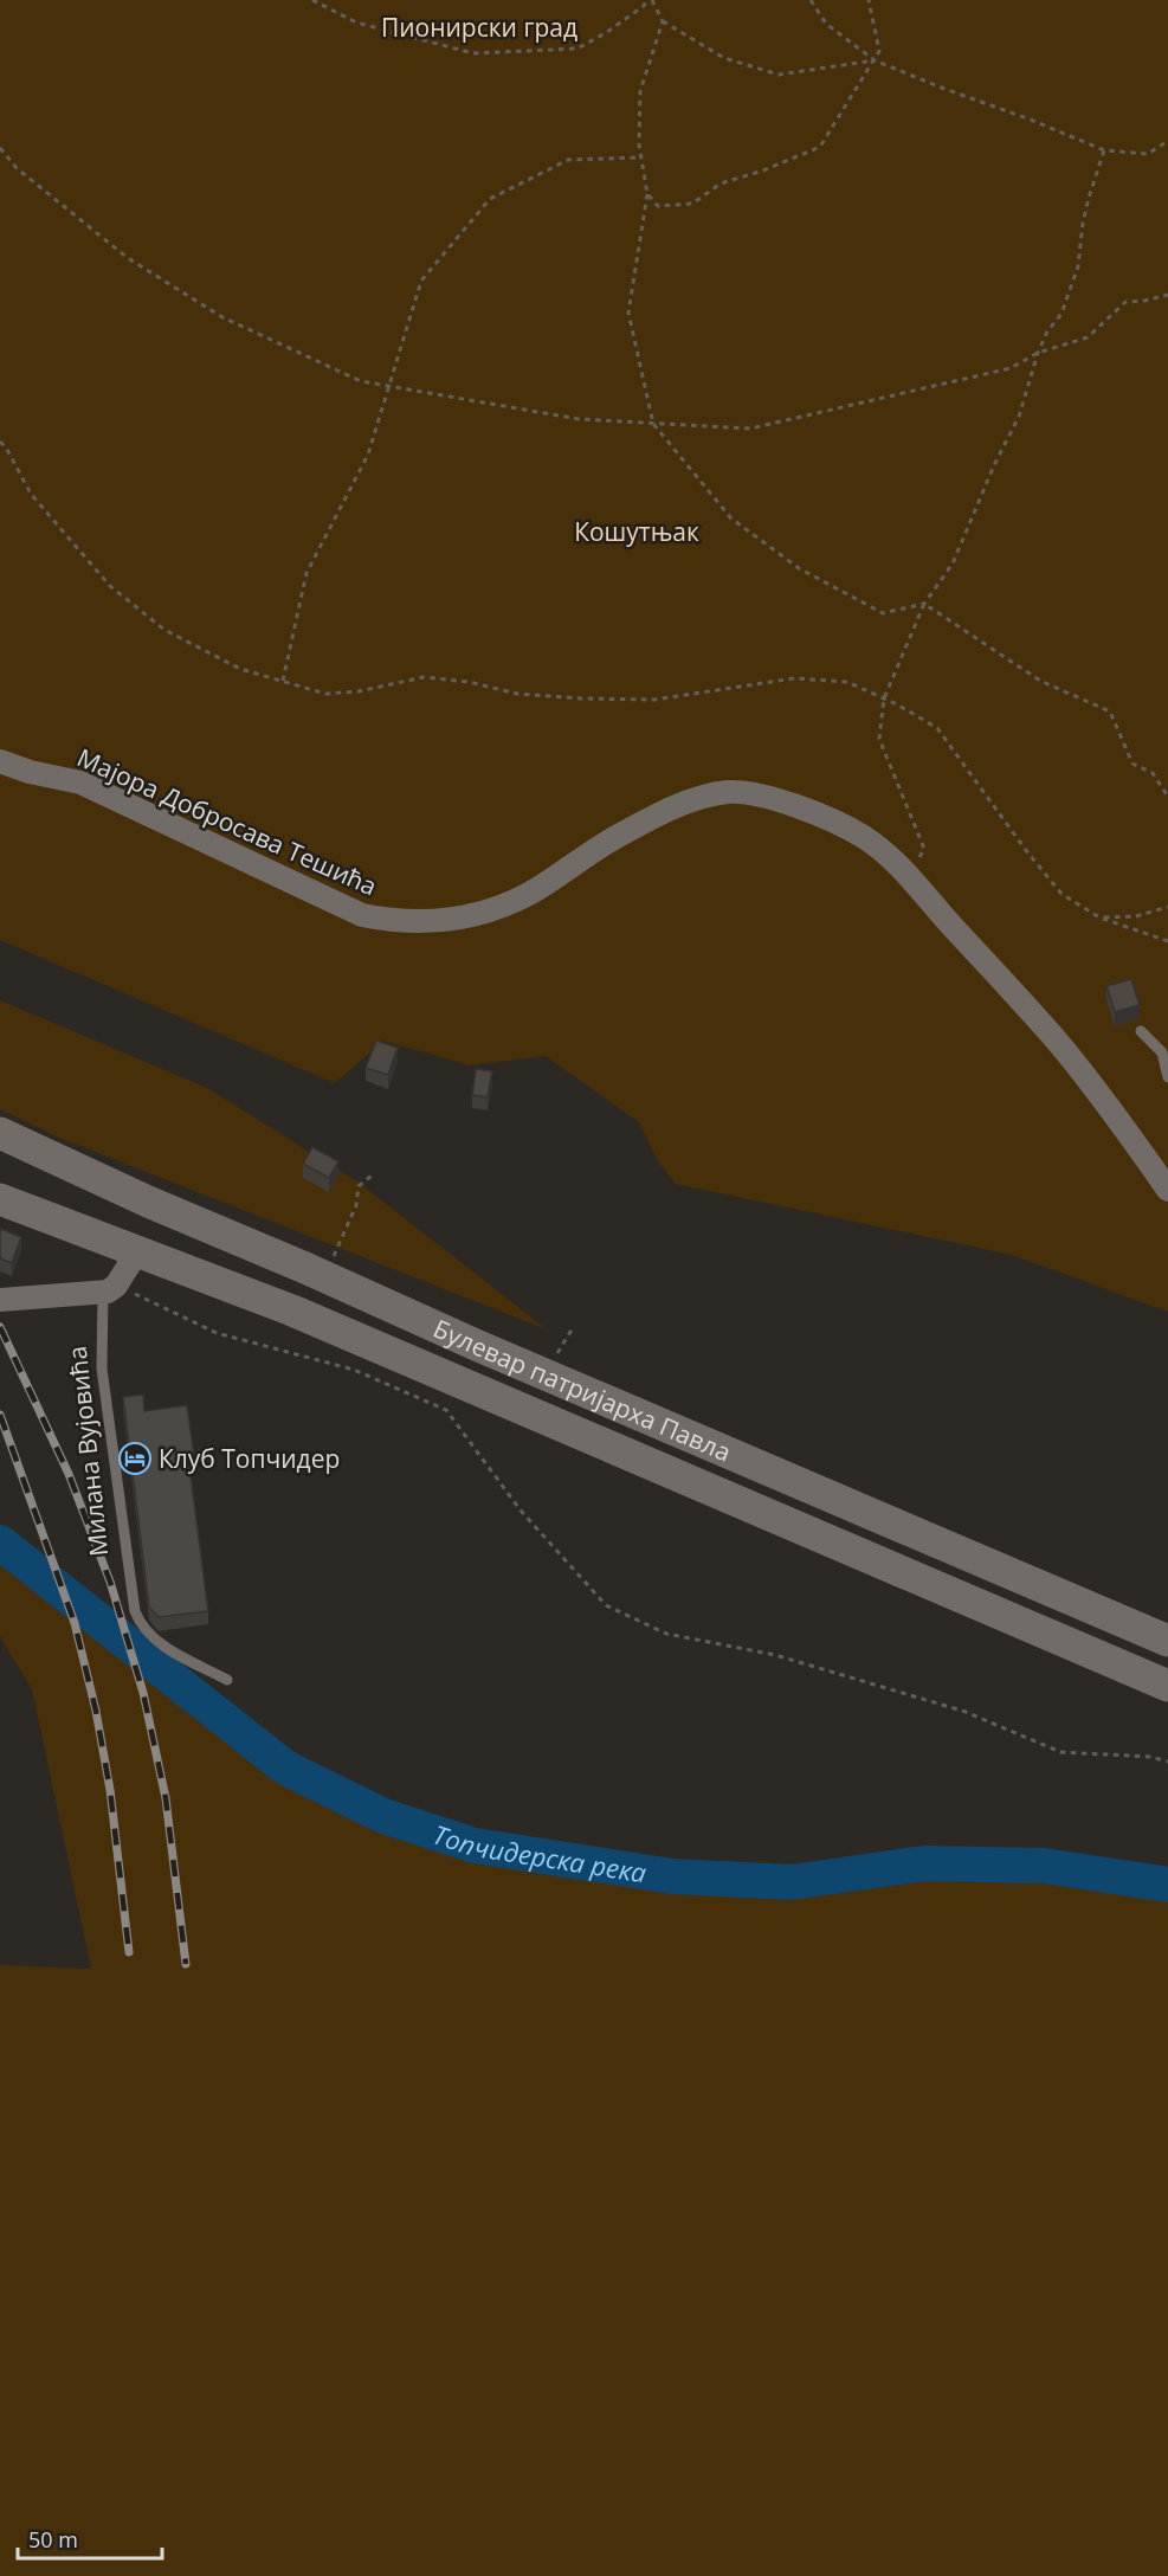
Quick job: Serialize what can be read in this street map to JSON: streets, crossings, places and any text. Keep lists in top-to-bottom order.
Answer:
{
  "streets": {
    "main road": ["Булевар патријарха Павла"],
    "street": ["Мајора Добросава Тешића"],
    "lane": ["Милана Вујовића"]
  },
  "water": ["Топчидерска река"],
  "parks": ["Пионирски град", "Кошутњак"],
  "places": {
    "hotel": ["Клуб Топчидер"]
  },
  "scale_bar": "50 m"
}
